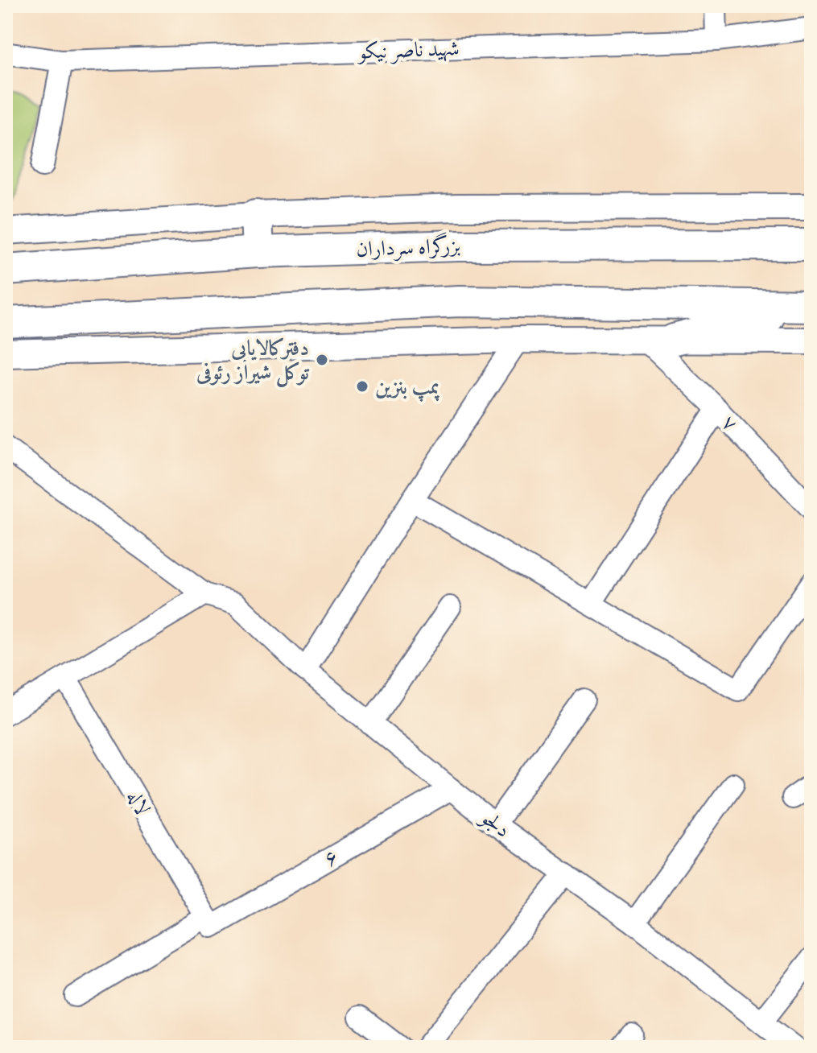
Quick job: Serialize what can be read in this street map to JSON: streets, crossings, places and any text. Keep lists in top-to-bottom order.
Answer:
{
  "streets": {
    "highway": ["بزرگراه سرداران"],
    "street": [
      "شهید ناصر نیکو",
      "۷",
      "لاله",
      "دلجو",
      "۶"
    ]
  },
  "crossings": [
    ["لاله", "۶"],
    ["دلجو", "۶"]
  ],
  "places": ["دفترکالایابی توکل شیراز رئوفی", "پمپ بنزین"]
}
